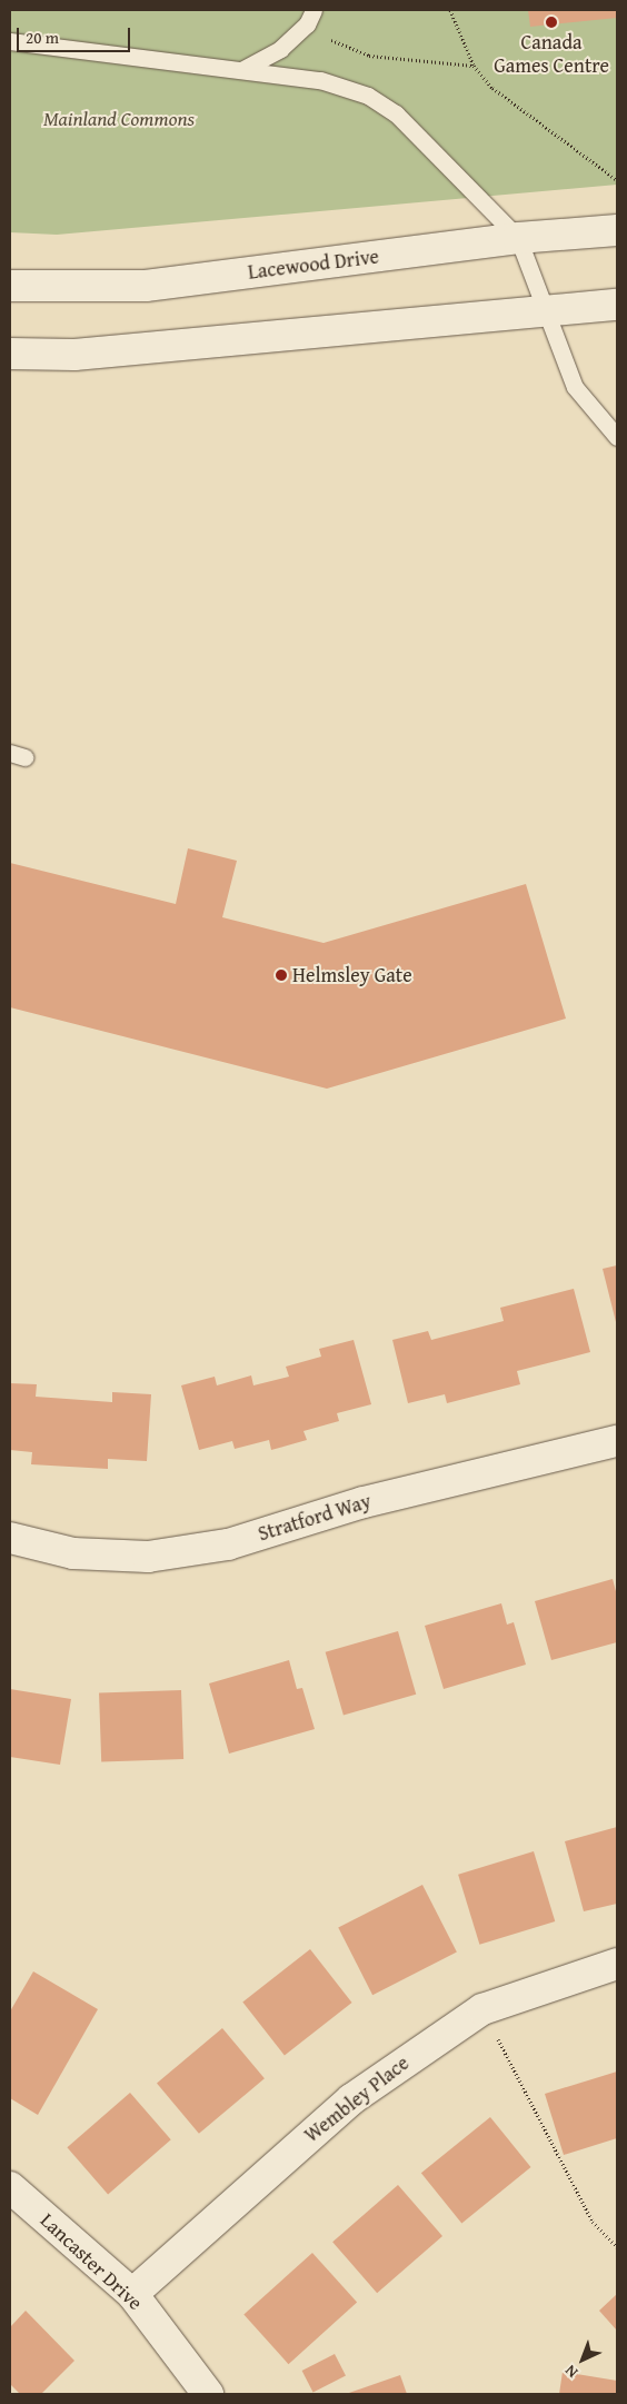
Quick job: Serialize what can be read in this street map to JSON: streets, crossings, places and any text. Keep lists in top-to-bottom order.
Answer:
{
  "streets": {
    "street": [
      "Lacewood Drive",
      "Stratford Way",
      "Wembley Place",
      "Lancaster Drive"
    ]
  },
  "crossings": [
    ["Wembley Place", "Lancaster Drive"]
  ],
  "parks": ["Mainland Commons"],
  "places": ["Canada Games Centre", "Helmsley Gate"],
  "scale_bar": "20 m",
  "north": "bottom left"
}
